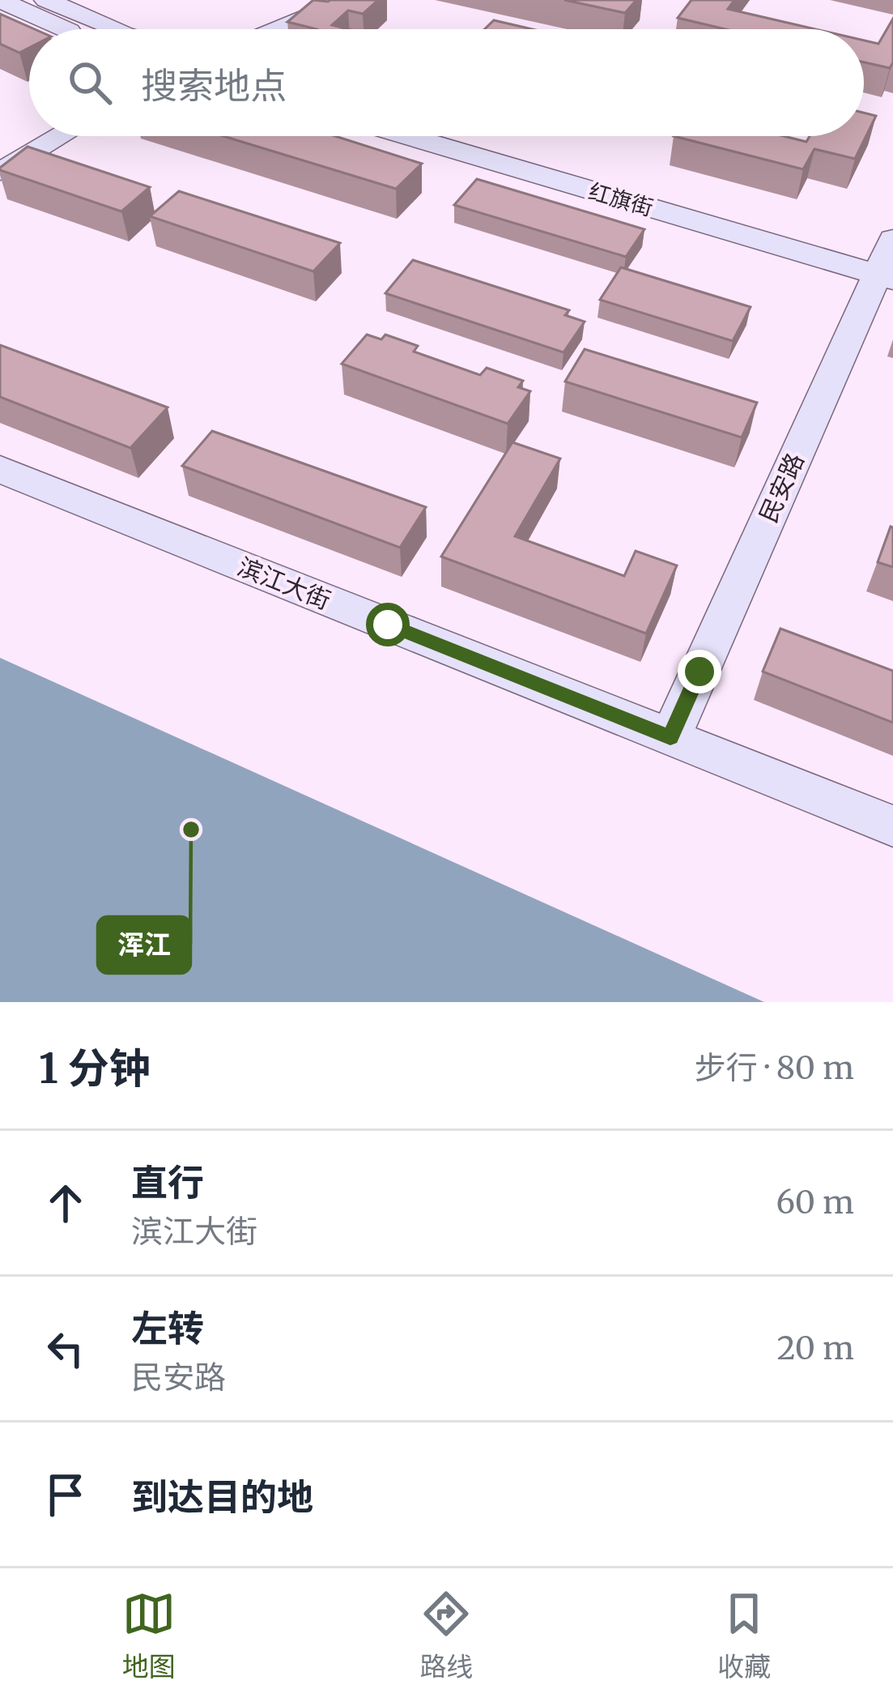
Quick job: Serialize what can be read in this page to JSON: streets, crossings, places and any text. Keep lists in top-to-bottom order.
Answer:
{
  "streets": {
    "street": ["红旗街", "民安路", "滨江大街"]
  },
  "crossings": [
    ["红旗街", "民安路"],
    ["民安路", "滨江大街"]
  ],
  "places": ["浑江"],
  "page": {
    "search": "搜索地点",
    "heading": ["1 分钟", "步行 · 80 m"],
    "list": [
      ["直行", "滨江大街", "60 m"],
      ["左转", "民安路", "20 m"],
      "到达目的地"
    ],
    "nav": ["地图", "路线", "收藏"]
  }
}
